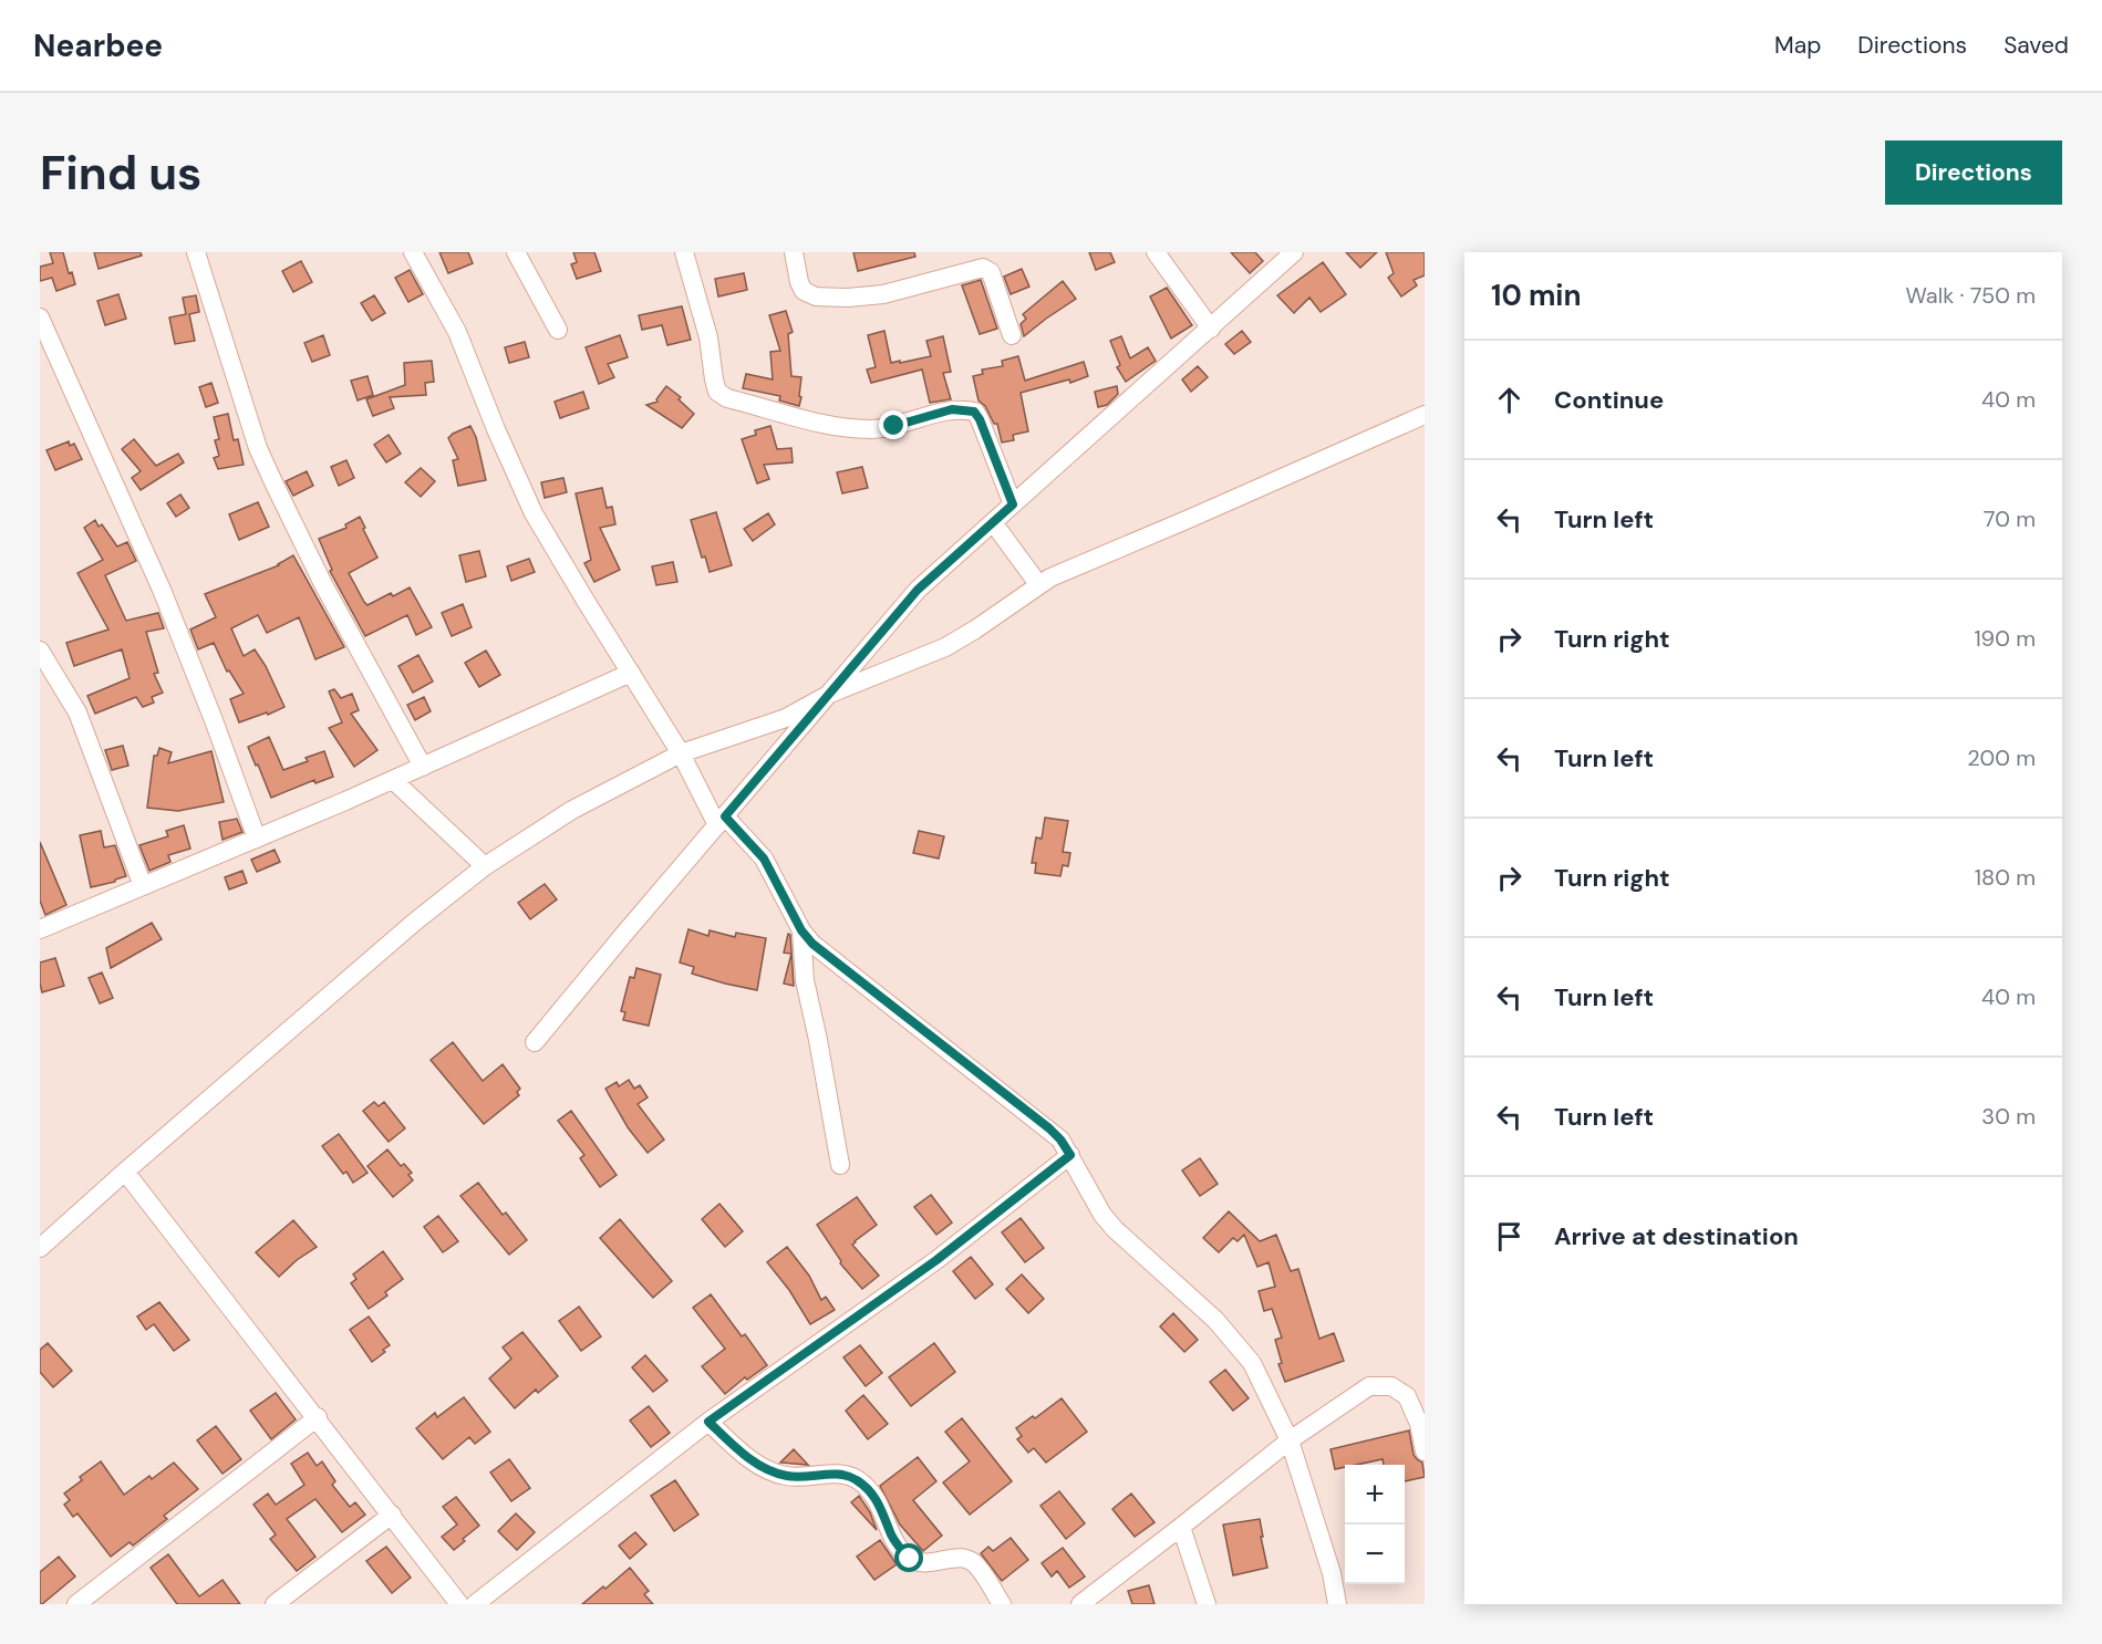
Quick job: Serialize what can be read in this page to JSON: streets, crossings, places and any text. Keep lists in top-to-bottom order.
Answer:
{
  "page": {
    "header": "Nearbee",
    "nav": ["Map", "Directions", "Saved"],
    "buttons": "Directions",
    "title": "Find us",
    "heading": ["10 min", "Walk · 750 m"],
    "list": [
      ["Continue", "40 m"],
      ["Turn left", "70 m"],
      ["Turn right", "190 m"],
      ["Turn left", "200 m"],
      ["Turn right", "180 m"],
      ["Turn left", "40 m"],
      ["Turn left", "30 m"],
      "Arrive at destination"
    ],
    "map_buttons": ["+", "−"]
  }
}
